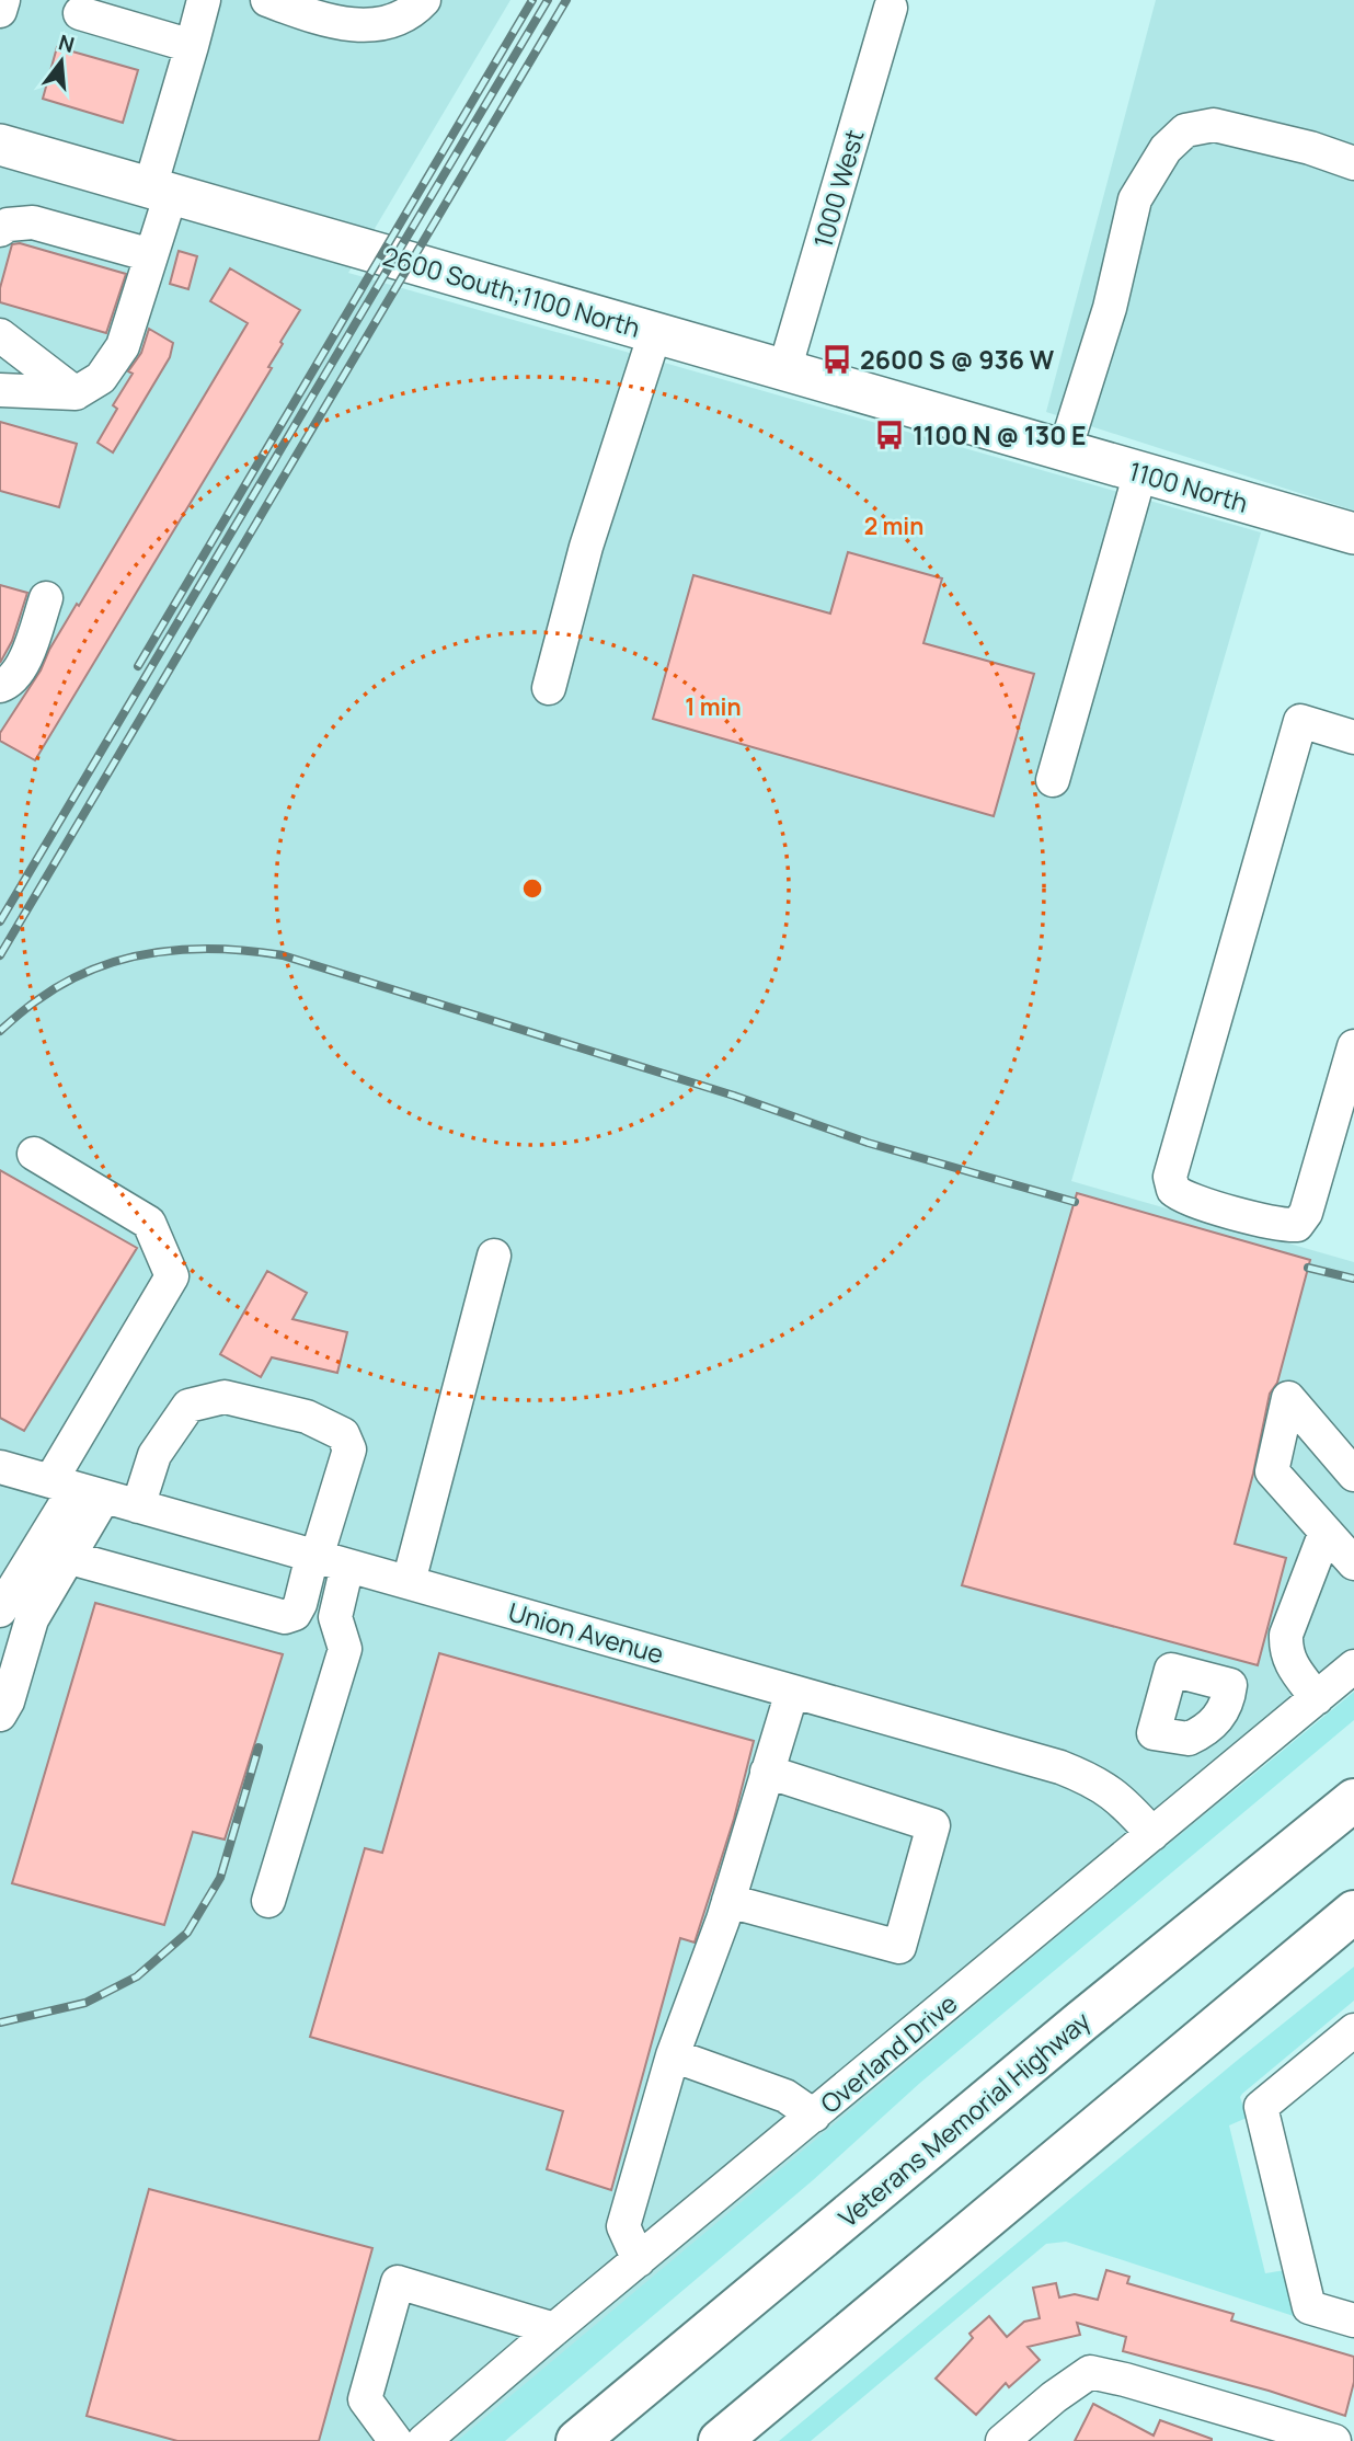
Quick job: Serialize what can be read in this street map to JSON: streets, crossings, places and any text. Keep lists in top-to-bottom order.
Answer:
{
  "streets": {
    "highway": ["Veterans Memorial Highway"],
    "main road": ["2600 South;1100 North", "1100 North"],
    "street": ["1000 West", "Union Avenue", "Overland Drive"]
  },
  "crossings": [
    ["1000 West", "2600 South;1100 North"],
    ["2600 South;1100 North", "1100 North"],
    ["Union Avenue", "Overland Drive"]
  ],
  "places": {
    "bus stop": ["2600 S @ 936 W", "1100 N @ 130 E"]
  },
  "north": "top",
  "rings": ["2 min", "1 min"]
}
